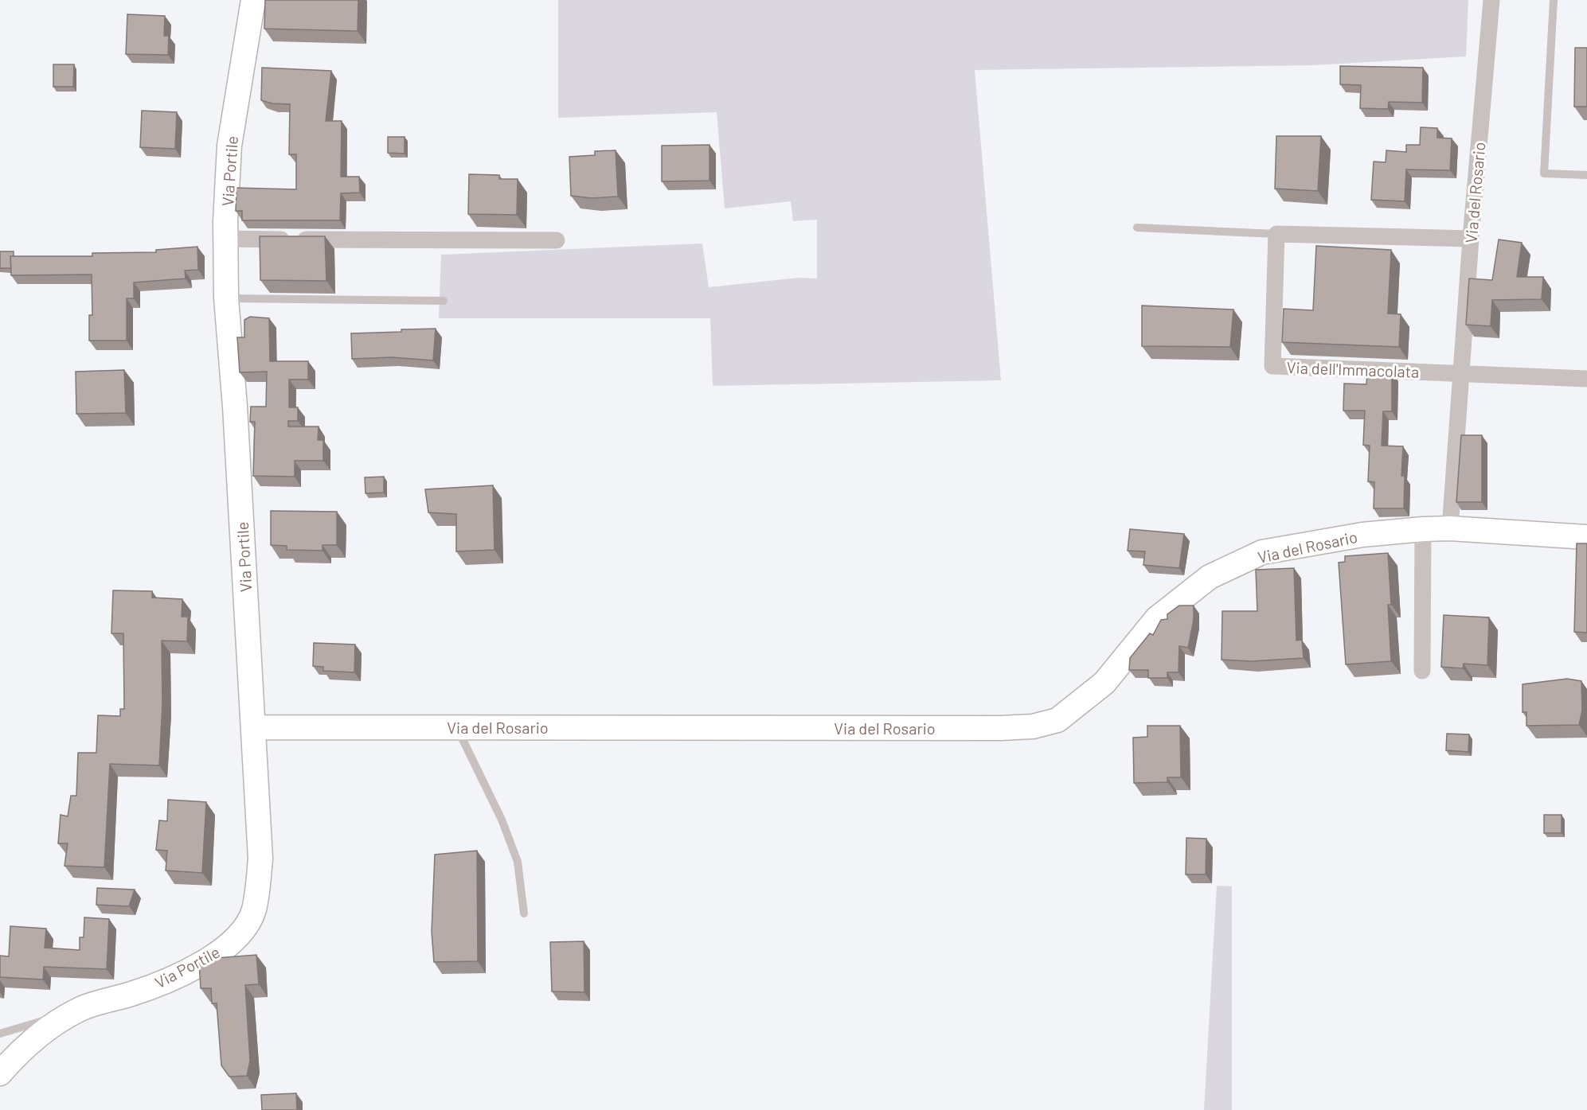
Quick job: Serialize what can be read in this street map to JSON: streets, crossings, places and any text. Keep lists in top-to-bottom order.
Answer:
{
  "streets": {
    "street": ["Via Portile", "Via del Rosario", "Via dell'Immacolata"]
  },
  "crossings": [
    ["Via Portile", "Via del Rosario"],
    ["Via del Rosario", "Via dell'Immacolata"]
  ]
}
